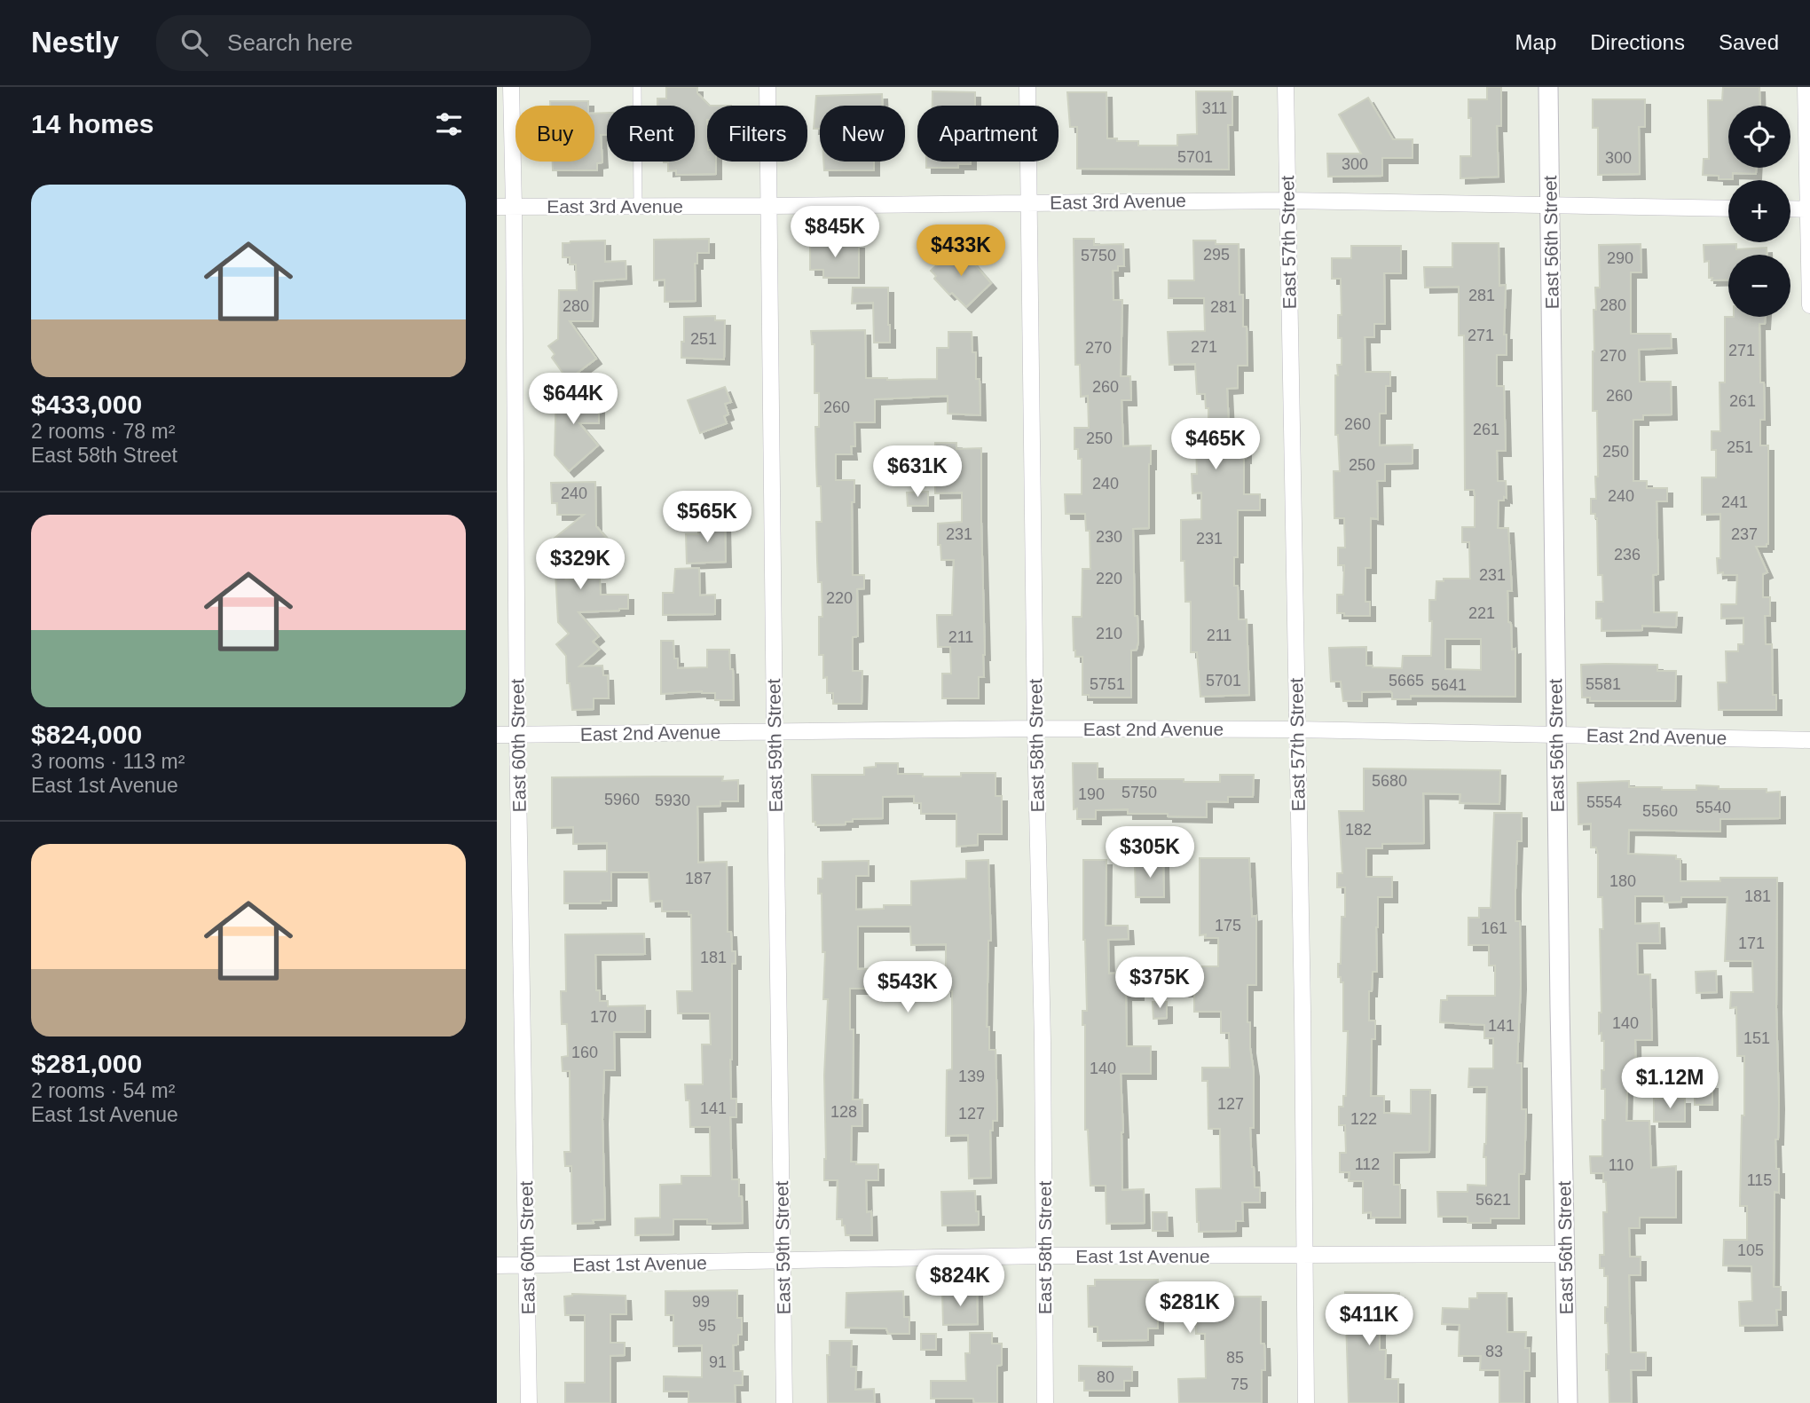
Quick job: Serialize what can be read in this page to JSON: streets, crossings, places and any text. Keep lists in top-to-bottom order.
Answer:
{
  "streets": {
    "street": [
      "East 3rd Avenue",
      "East 57th Street",
      "East 56th Street",
      "East 2nd Avenue",
      "East 60th Street",
      "East 59th Street",
      "East 58th Street",
      "East 1st Avenue"
    ]
  },
  "crossings": [
    ["East 3rd Avenue", "East 57th Street"],
    ["East 3rd Avenue", "East 56th Street"],
    ["East 3rd Avenue", "East 60th Street"],
    ["East 3rd Avenue", "East 59th Street"],
    ["East 3rd Avenue", "East 58th Street"],
    ["East 57th Street", "East 2nd Avenue"],
    ["East 57th Street", "East 1st Avenue"],
    ["East 56th Street", "East 2nd Avenue"],
    ["East 56th Street", "East 1st Avenue"],
    ["East 2nd Avenue", "East 60th Street"],
    ["East 2nd Avenue", "East 59th Street"],
    ["East 2nd Avenue", "East 58th Street"],
    ["East 60th Street", "East 1st Avenue"],
    ["East 59th Street", "East 1st Avenue"],
    ["East 58th Street", "East 1st Avenue"]
  ],
  "house_numbers": [
    "311",
    "5701",
    "300",
    "300",
    "295",
    "5750",
    "290",
    "281",
    "280",
    "280",
    "281",
    "271",
    "251",
    "271",
    "270",
    "271",
    "270",
    "260",
    "260",
    "261",
    "260",
    "260",
    "261",
    "250",
    "251",
    "250",
    "250",
    "240",
    "240",
    "240",
    "241",
    "231",
    "237",
    "230",
    "231",
    "236",
    "231",
    "220",
    "220",
    "221",
    "210",
    "211",
    "211",
    "5701",
    "5665",
    "5751",
    "5581",
    "5641",
    "5680",
    "5750",
    "190",
    "5960",
    "5930",
    "5554",
    "5540",
    "5560",
    "182",
    "187",
    "180",
    "181",
    "175",
    "161",
    "171",
    "181",
    "170",
    "140",
    "141",
    "151",
    "160",
    "140",
    "139",
    "127",
    "141",
    "128",
    "127",
    "122",
    "112",
    "110",
    "115",
    "5621",
    "105",
    "99",
    "95",
    "83",
    "85",
    "91",
    "80",
    "75"
  ],
  "page": {
    "header": "Nestly",
    "search": "Search here",
    "nav": ["Map", "Directions", "Saved"],
    "heading": "14 homes",
    "map_buttons": ["+", "−"],
    "chip": [
      "Buy",
      "Rent",
      "Filters",
      "New",
      "Apartment"
    ],
    "list": [
      {
        "name": "$433,000",
        "note": "2 rooms · 78 m² · East 58th Street"
      },
      {
        "name": "$824,000",
        "note": "3 rooms · 113 m² · East 1st Avenue"
      },
      {
        "name": "$281,000",
        "note": "2 rooms · 54 m² · East 1st Avenue"
      }
    ],
    "price": [
      "$845K",
      "$433K",
      "$644K",
      "$465K",
      "$631K",
      "$565K",
      "$329K",
      "$305K",
      "$375K",
      "$543K",
      "$1.12M",
      "$824K",
      "$281K",
      "$411K"
    ]
  }
}
